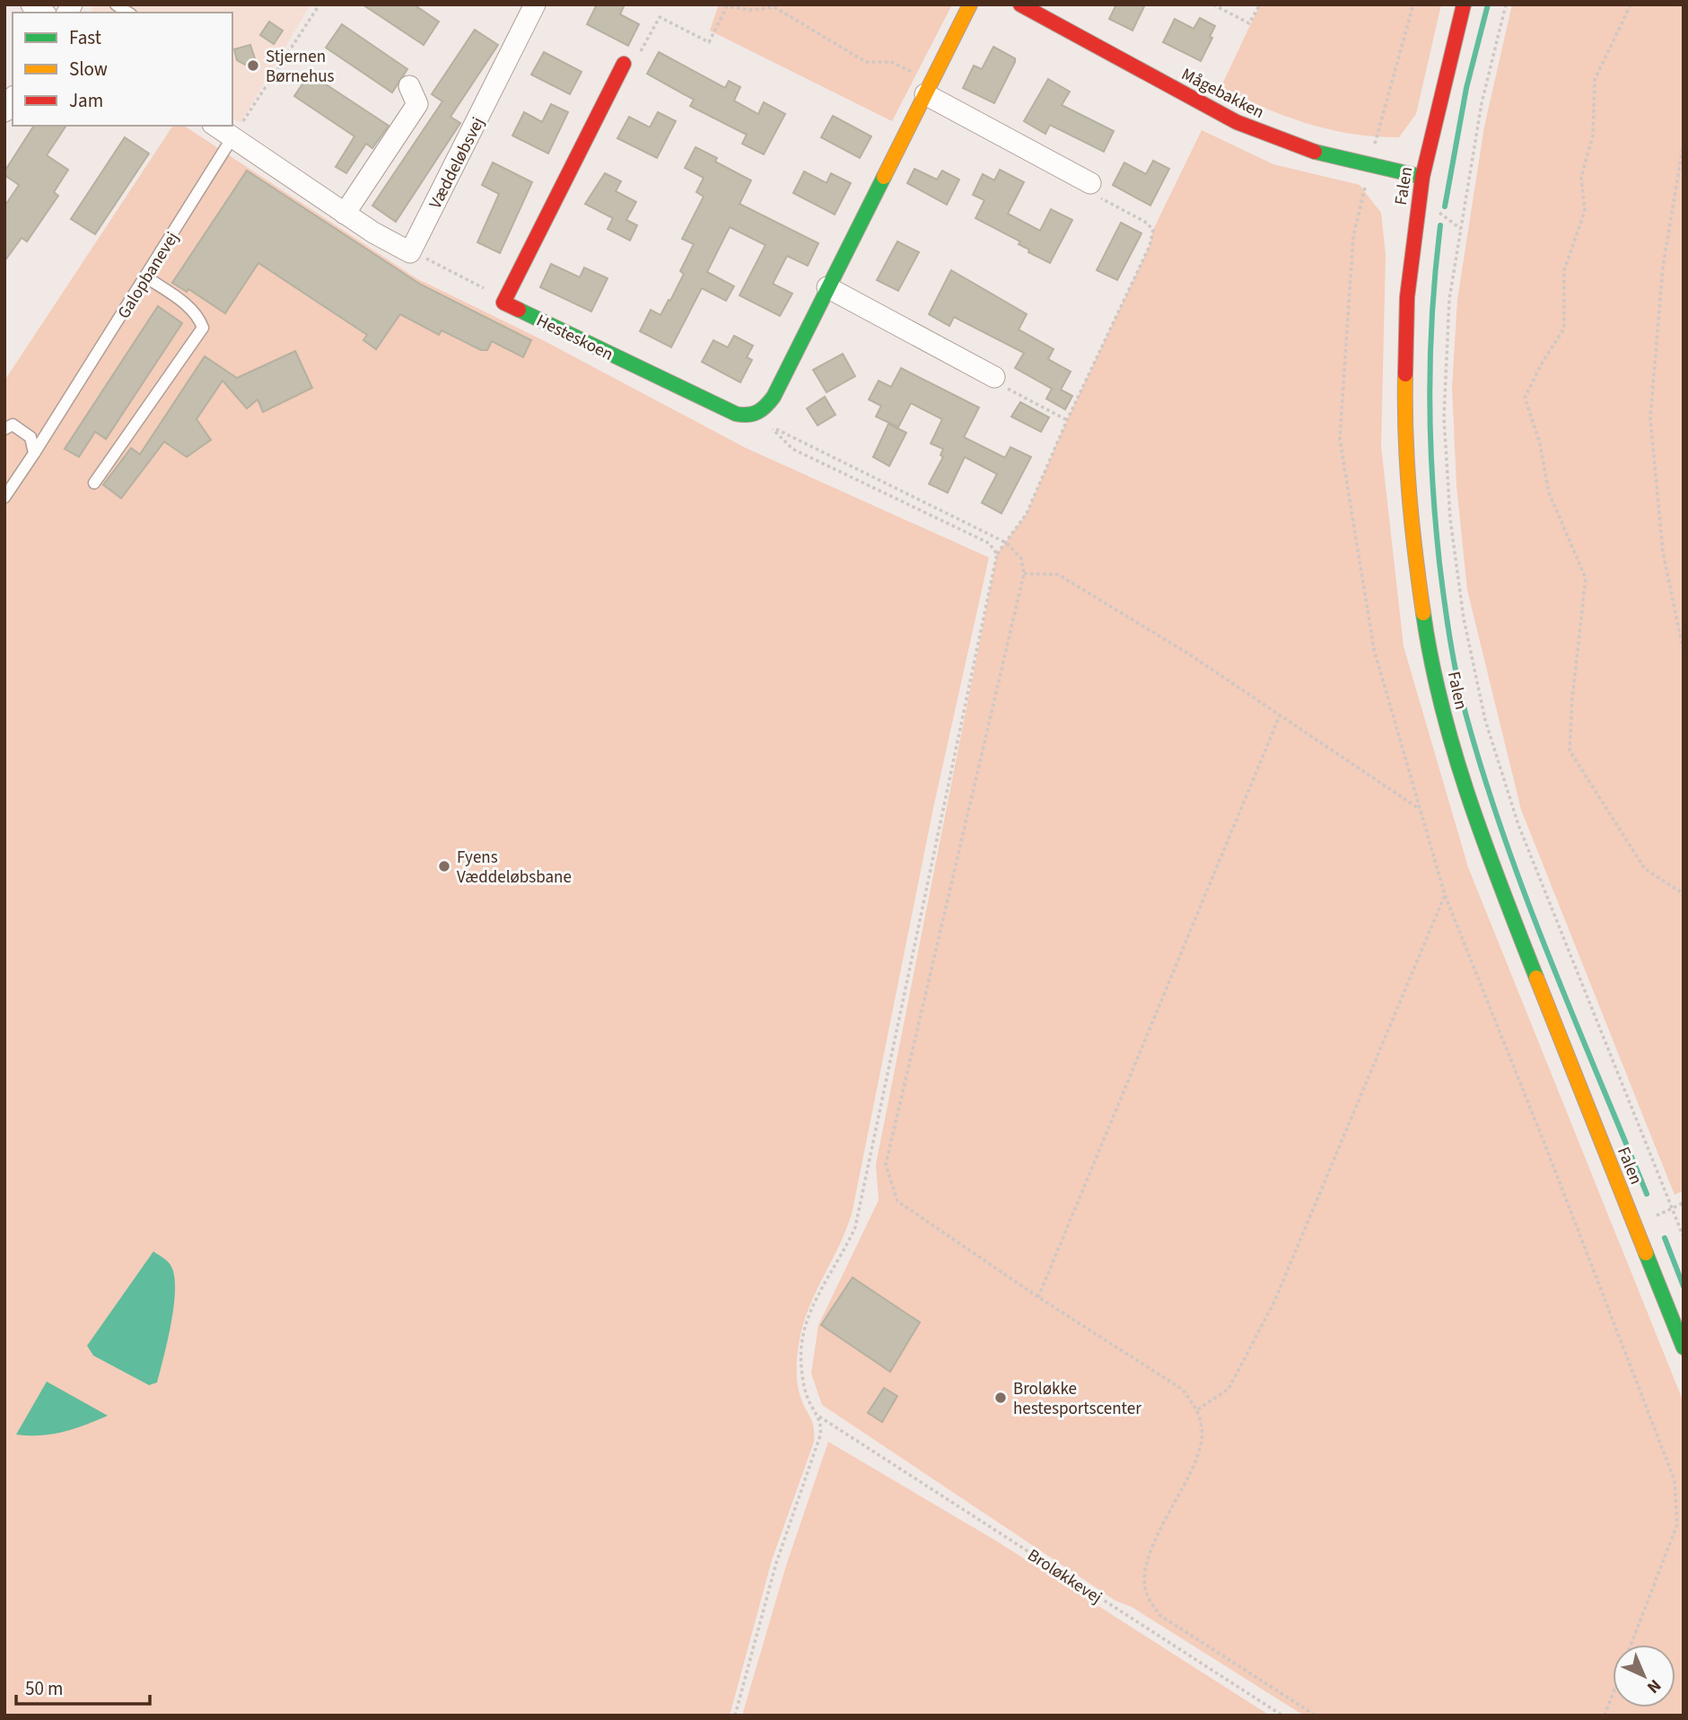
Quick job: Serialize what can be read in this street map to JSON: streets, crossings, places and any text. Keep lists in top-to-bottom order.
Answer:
{
  "streets": {
    "street": [
      "Mågebakken",
      "Væddeløbsvej",
      "Falen",
      "Hesteskoen"
    ],
    "lane": ["Galopbanevej"],
    "path": ["Broløkkevej"]
  },
  "crossings": [
    ["Mågebakken", "Falen"]
  ],
  "places": ["Stjernen Børnehus", "Fyens Væddeløbsbane", "Broløkke hestesportscenter"],
  "legend": ["Fast", "Slow", "Jam"],
  "scale_bar": "50 m",
  "north": "bottom right"
}
